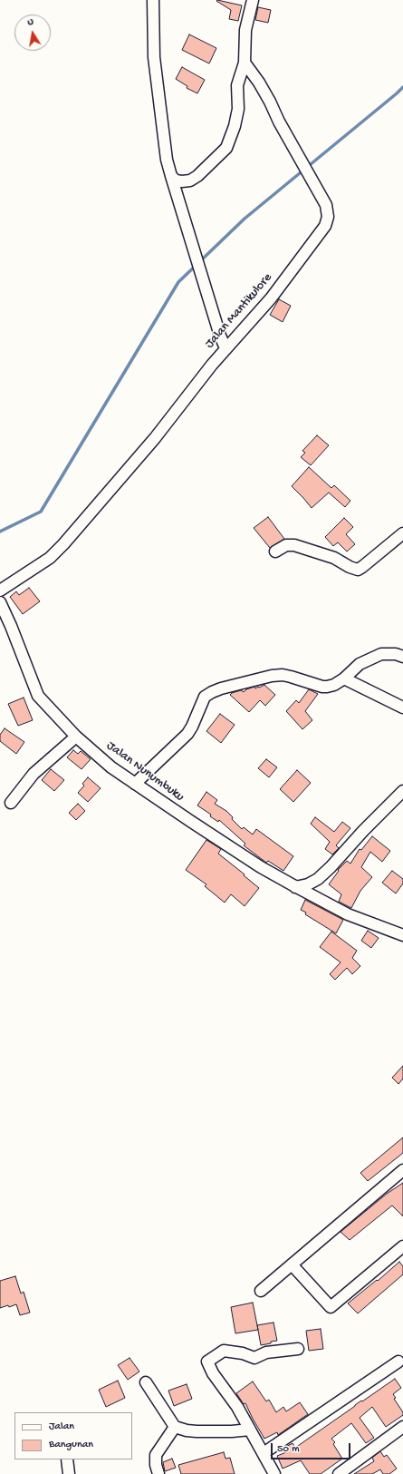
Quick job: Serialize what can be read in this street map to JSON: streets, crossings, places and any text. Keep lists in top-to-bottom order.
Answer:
{
  "streets": {
    "street": ["Jalan Mantikulore", "Jalan Nunumbuku"]
  },
  "legend": ["Jalan", "Bangunan"],
  "scale_bar": "50 m",
  "north": "top"
}
